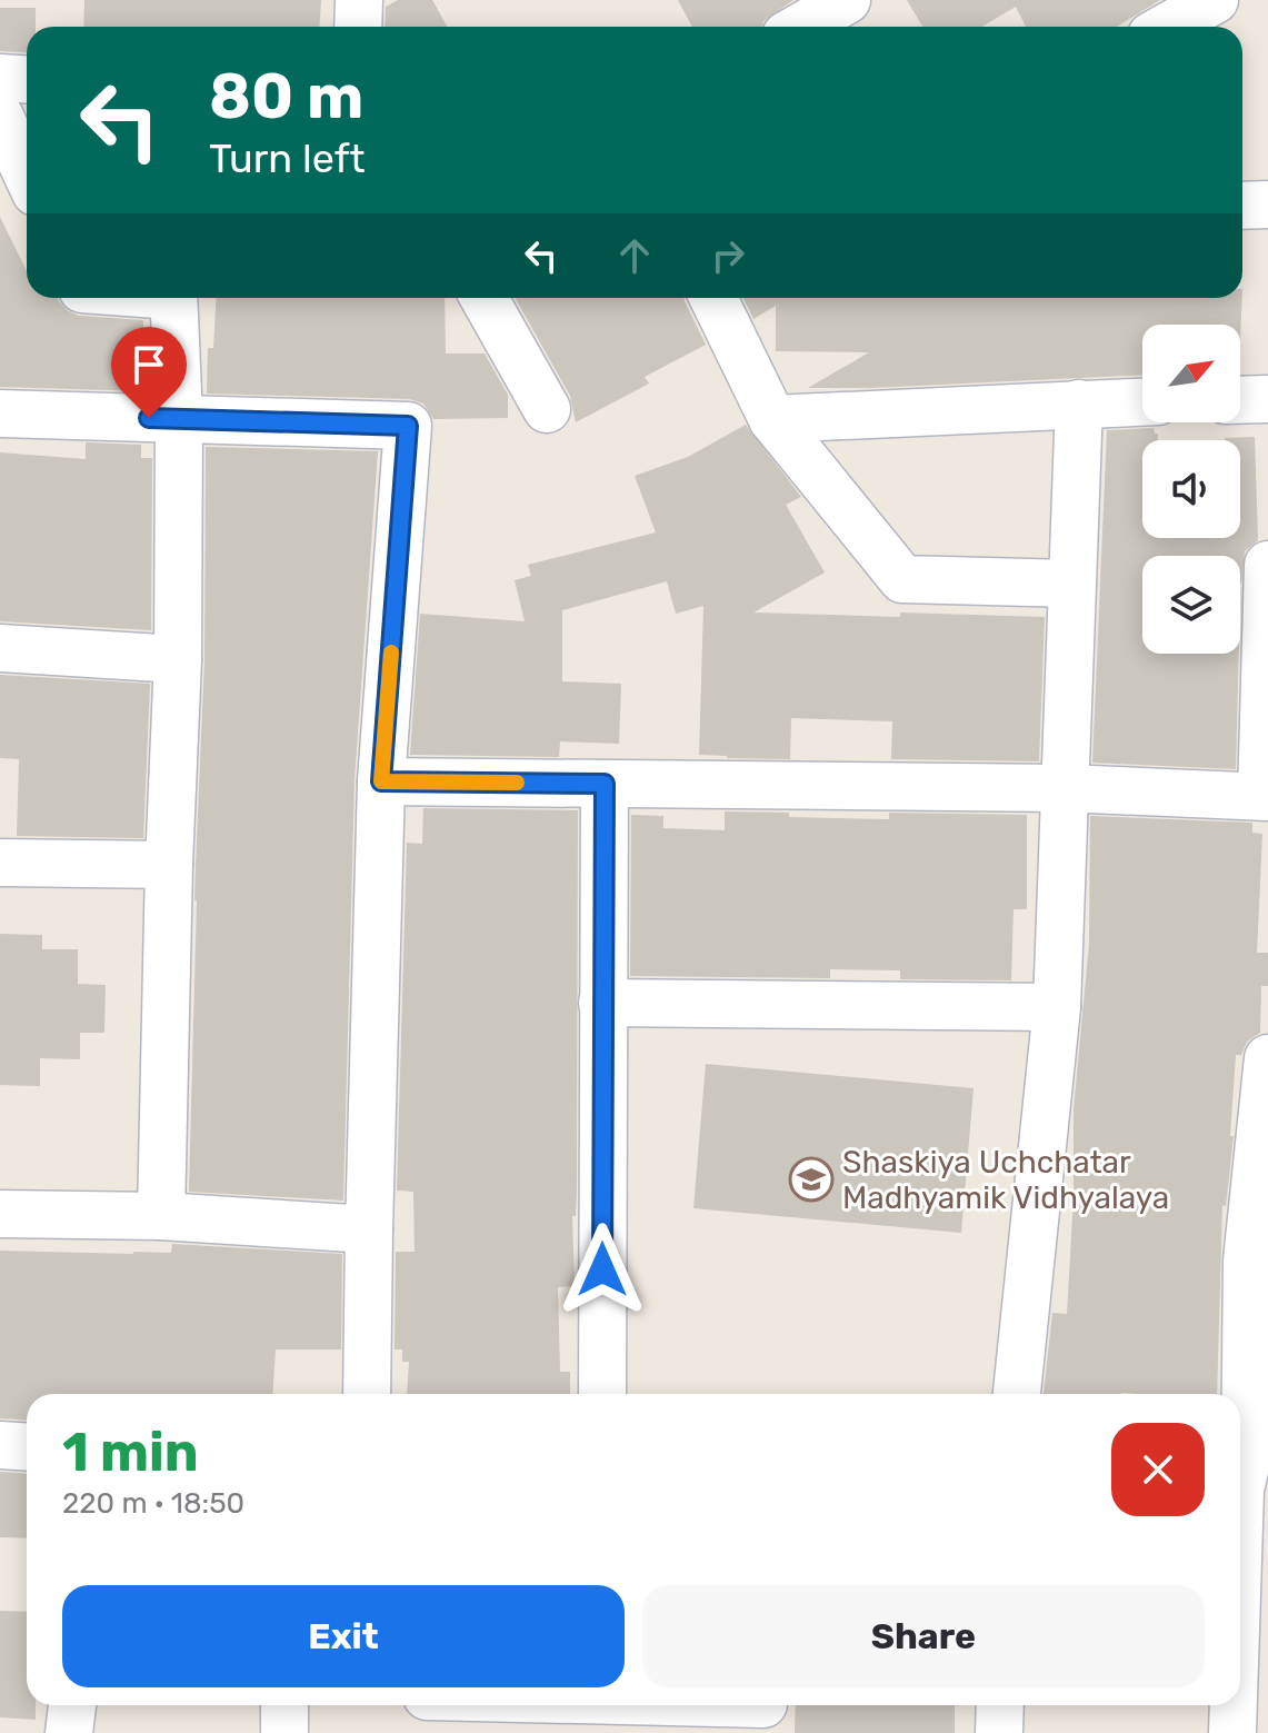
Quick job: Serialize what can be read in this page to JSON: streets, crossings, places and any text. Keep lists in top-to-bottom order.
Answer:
{
  "places": {
    "school or university": ["Shaskiya Uchchatar Madhyamik Vidhyalaya"]
  },
  "north": "top right",
  "page": {
    "turn": ["80 m", "Turn left"],
    "heading": ["1 min", "220 m · 18:50"],
    "buttons": ["Exit", "Share"]
  }
}
